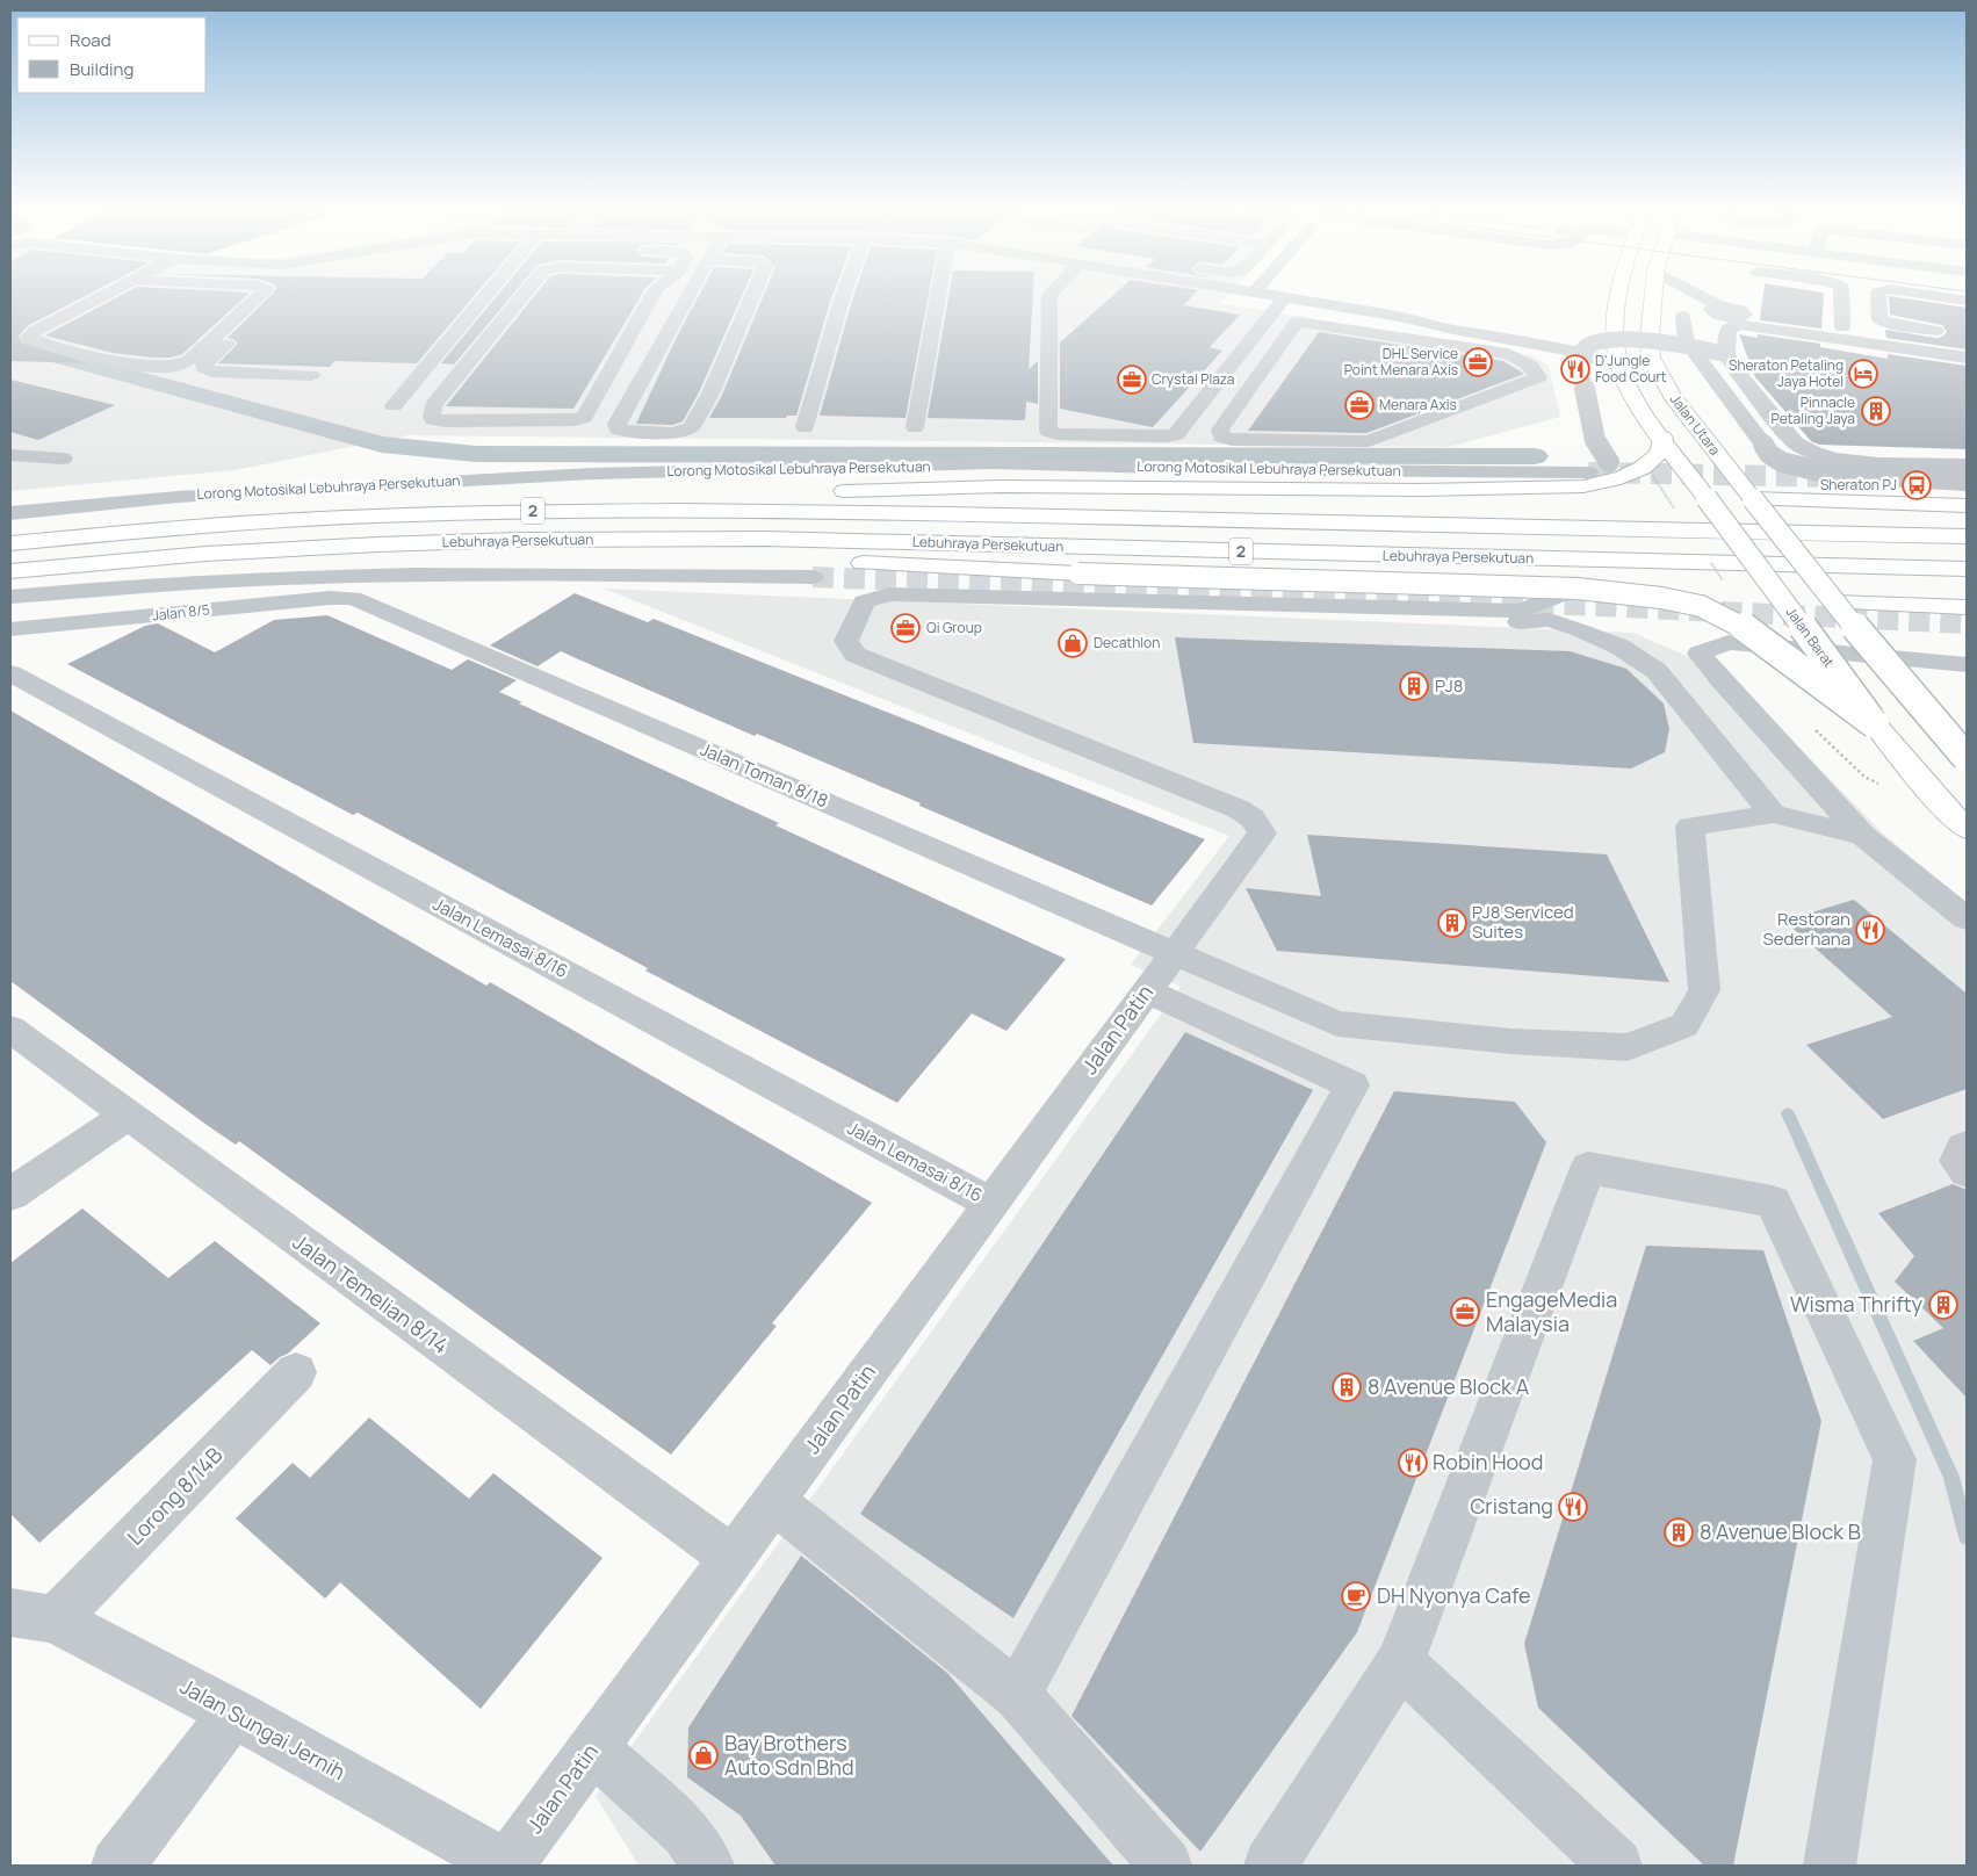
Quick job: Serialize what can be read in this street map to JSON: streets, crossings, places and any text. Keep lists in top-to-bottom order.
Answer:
{
  "streets": {
    "main road": [
      "Jalan Utara",
      "2",
      "Lebuhraya Persekutuan",
      "Jalan Barat"
    ],
    "street": [
      "Lorong Motosikal Lebuhraya Persekutuan",
      "Jalan 8/5",
      "Jalan Toman 8/18",
      "Jalan Lemasai 8/16",
      "Jalan Patin",
      "Jalan Temelian 8/14",
      "Lorong 8/14B",
      "Jalan Sungai Jernih"
    ]
  },
  "crossings": [
    ["Jalan Utara", "Jalan Barat"],
    ["Jalan 8/5", "Jalan Toman 8/18"],
    ["Jalan Toman 8/18", "Jalan Patin"],
    ["Jalan Lemasai 8/16", "Jalan Patin"],
    ["Jalan Patin", "Jalan Temelian 8/14"],
    ["Jalan Patin", "Jalan Sungai Jernih"],
    ["Lorong 8/14B", "Jalan Sungai Jernih"]
  ],
  "places": {
    "office": [
      "DHL Service Point Menara Axis",
      "Crystal Plaza",
      "Menara Axis",
      "Qi Group",
      "EngageMedia Malaysia"
    ],
    "restaurant": [
      "D'Jungle Food Court",
      "Restoran Sederhana",
      "Robin Hood",
      "Cristang"
    ],
    "hotel": ["Sheraton Petaling Jaya Hotel"],
    "building": [
      "Pinnacle Petaling Jaya",
      "PJ8",
      "PJ8 Serviced Suites",
      "Wisma Thrifty",
      "8 Avenue Block A",
      "8 Avenue Block B"
    ],
    "bus stop": ["Sheraton PJ"],
    "shop": ["Decathlon", "Bay Brothers Auto Sdn Bhd"],
    "cafe": ["DH Nyonya Cafe"]
  },
  "legend": ["Road", "Building"]
}
